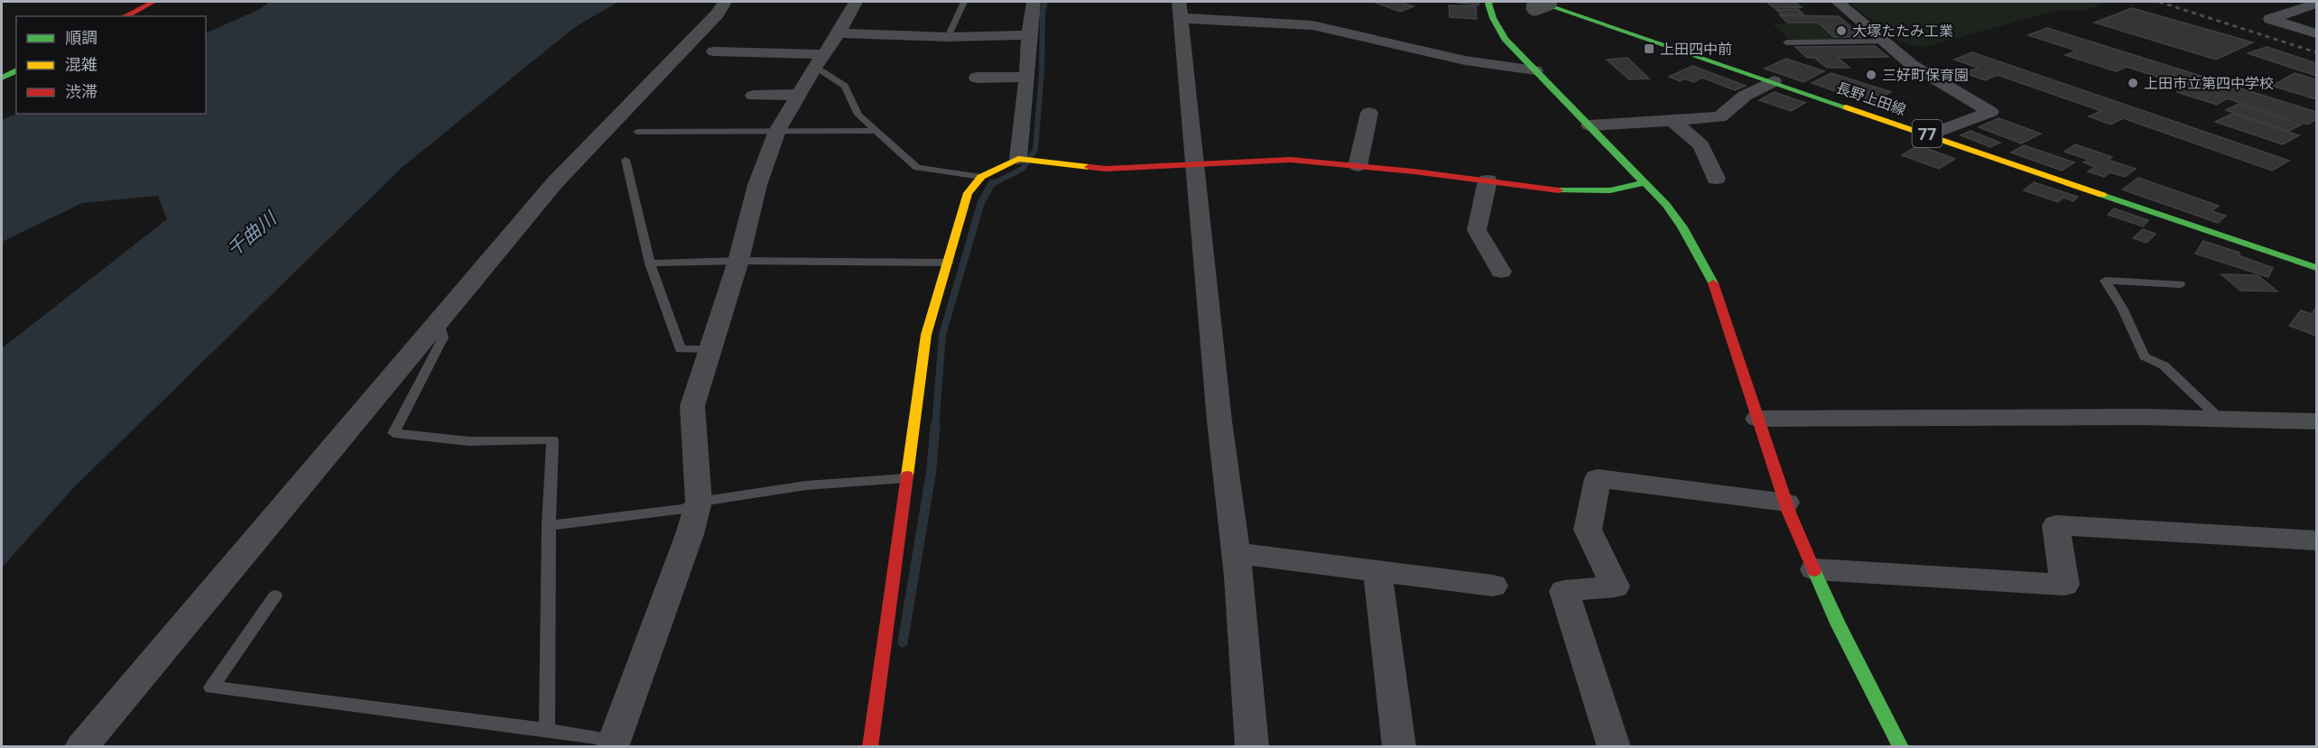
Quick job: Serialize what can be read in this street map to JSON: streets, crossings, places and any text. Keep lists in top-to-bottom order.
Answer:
{
  "streets": {
    "street": ["長野上田線", "77"]
  },
  "water": ["千曲川"],
  "places": {
    "other": ["大塚たたみ工業", "三好町保育園", "上田市立第四中学校"],
    "transit": ["上田四中前"]
  },
  "legend": ["順調", "混雑", "渋滞"]
}
